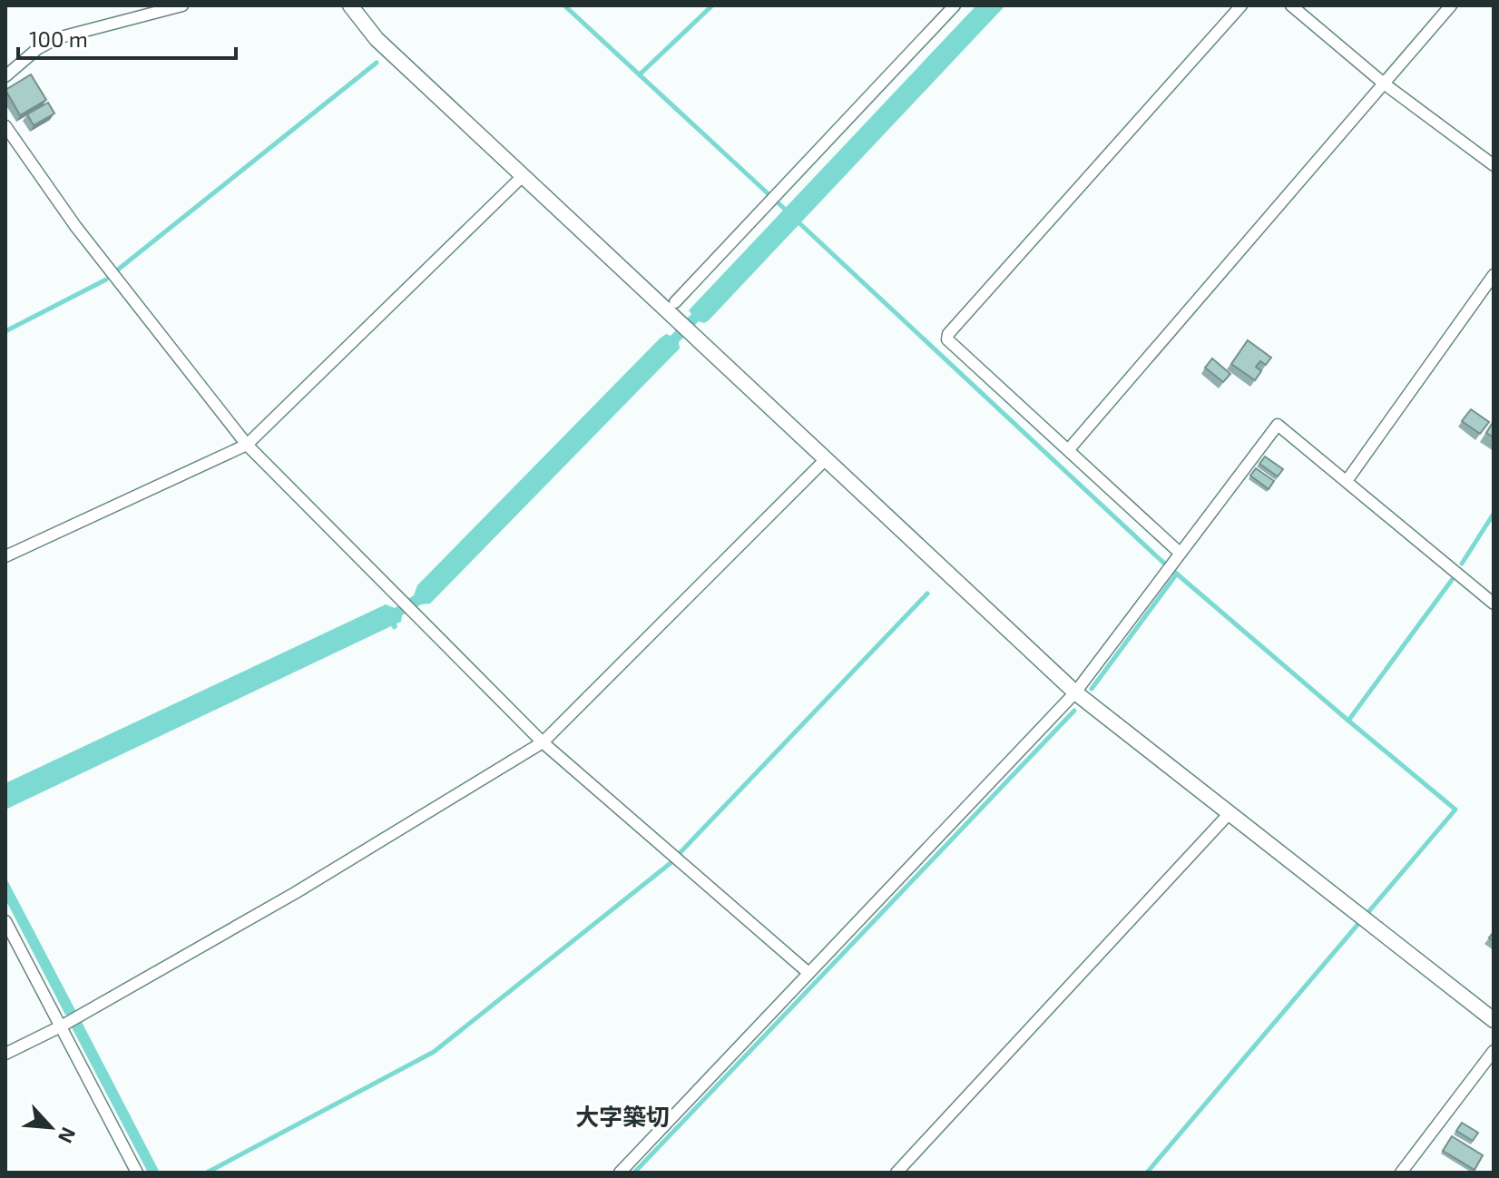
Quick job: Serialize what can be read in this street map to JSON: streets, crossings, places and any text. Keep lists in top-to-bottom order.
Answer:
{
  "districts": ["大字築切"],
  "scale_bar": "100 m",
  "north": "bottom right"
}
